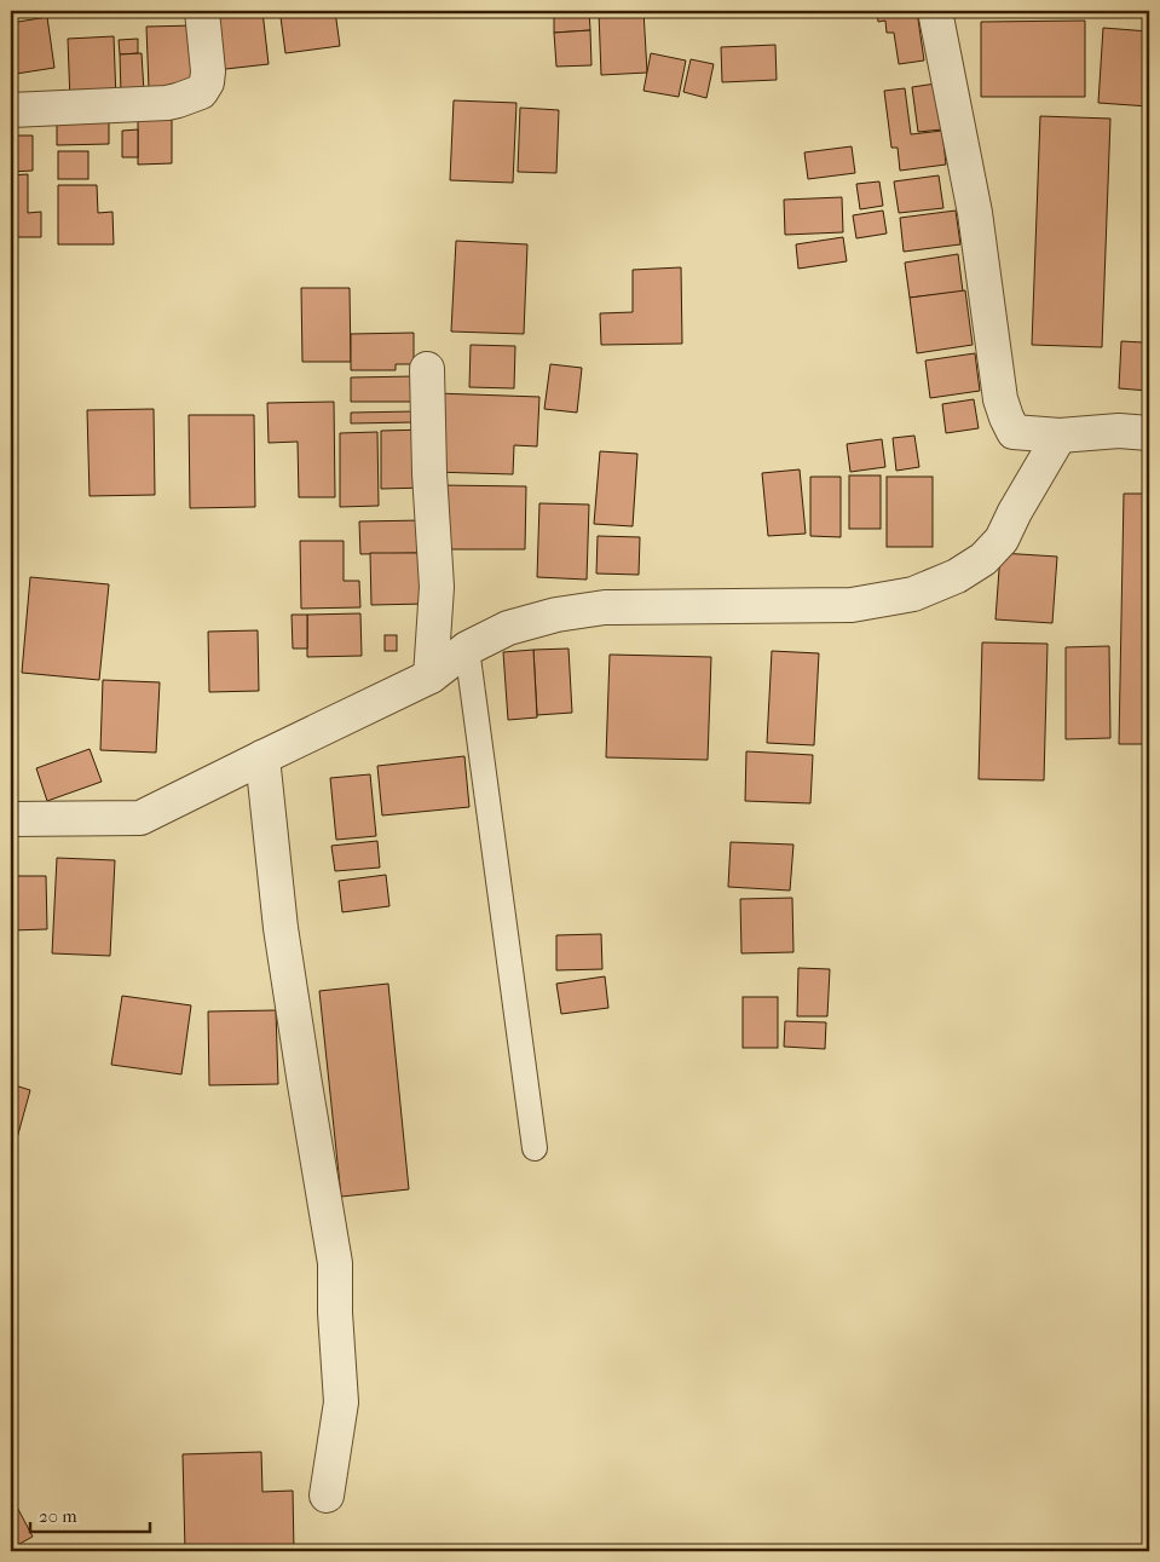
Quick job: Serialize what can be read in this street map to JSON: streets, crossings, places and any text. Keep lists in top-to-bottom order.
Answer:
{
  "scale_bar": "20 m"
}
